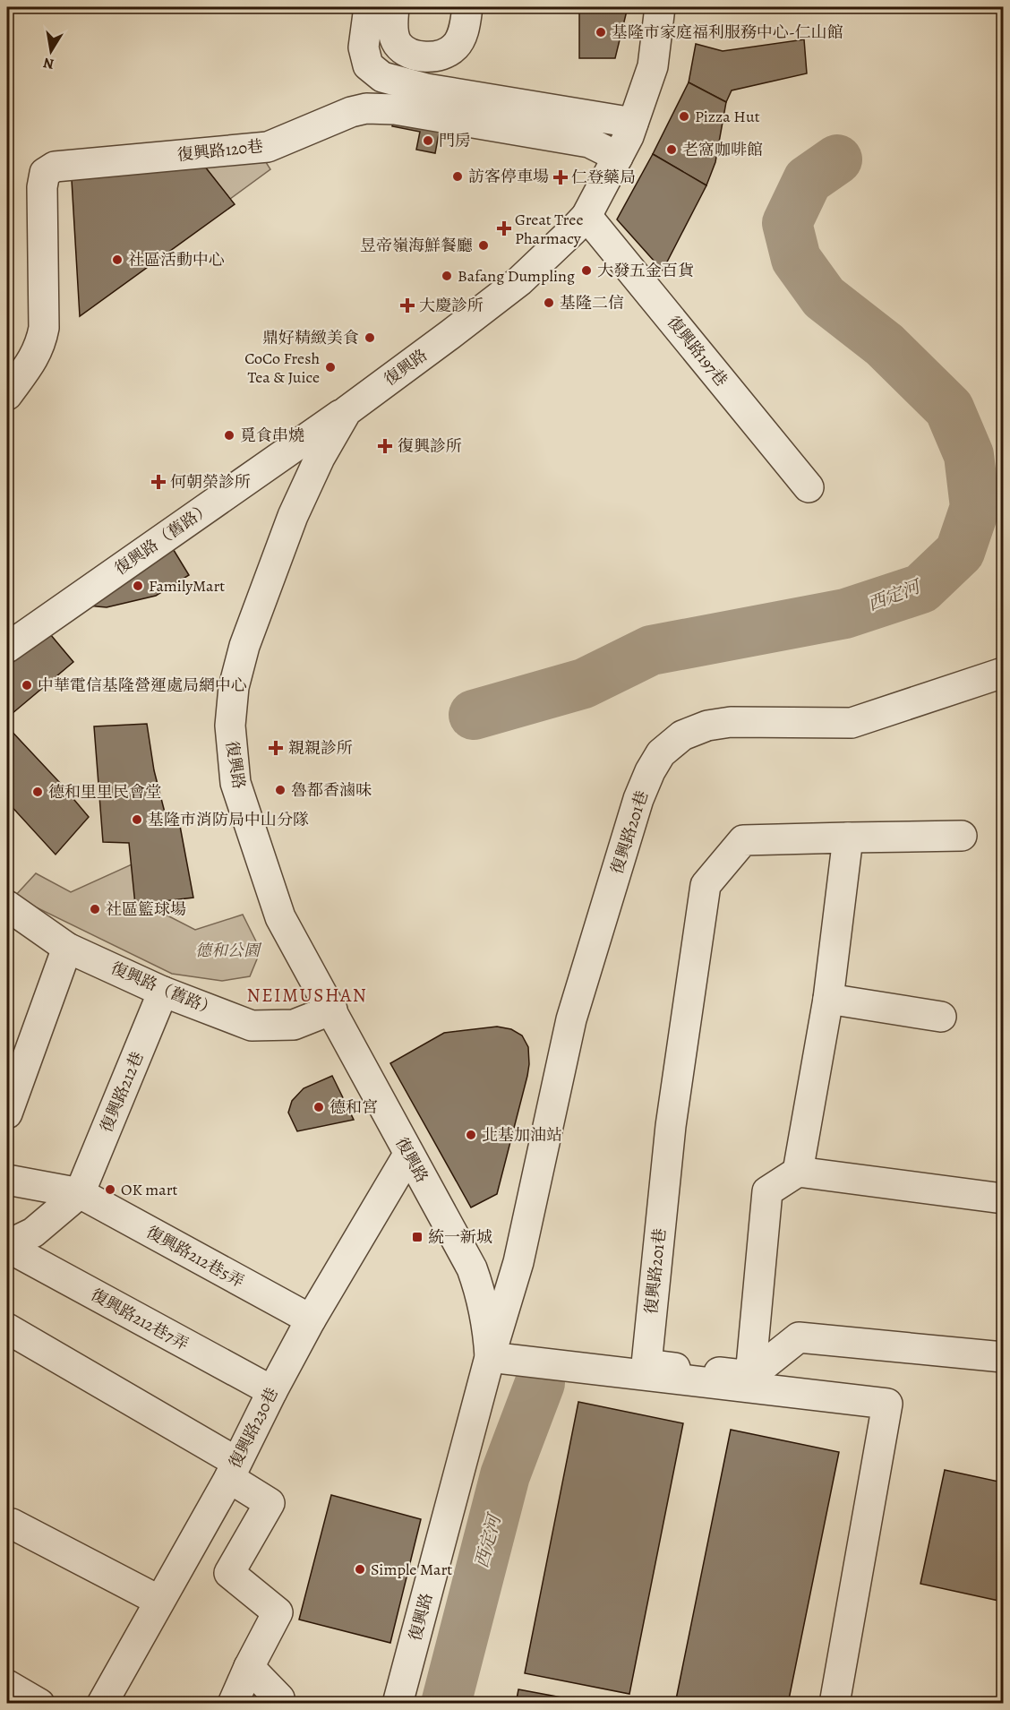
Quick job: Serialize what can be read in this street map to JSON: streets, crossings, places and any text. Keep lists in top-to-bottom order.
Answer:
{
  "streets": {
    "street": [
      "復興路120巷",
      "復興路197巷",
      "復興路",
      "復興路（舊路）",
      "復興路201巷",
      "復興路212巷",
      "復興路212巷5弄",
      "復興路212巷7弄",
      "復興路230巷"
    ]
  },
  "crossings": [
    ["復興路120巷", "復興路"],
    ["復興路197巷", "復興路"],
    ["復興路", "復興路（舊路）"],
    ["復興路", "復興路201巷"],
    ["復興路", "復興路230巷"],
    ["復興路（舊路）", "復興路212巷"],
    ["復興路212巷", "復興路212巷5弄"],
    ["復興路212巷", "復興路212巷7弄"],
    ["復興路212巷5弄", "復興路230巷"],
    ["復興路212巷7弄", "復興路230巷"]
  ],
  "districts": ["NEIMUSHAN"],
  "water": ["西定河"],
  "parks": ["德和公園"],
  "places": {
    "other": [
      "基隆市家庭福利服務中心-仁山館",
      "Pizza Hut",
      "門房",
      "老窩咖啡館",
      "訪客停車場",
      "昱帝嶺海鮮餐廳",
      "社區活動中心",
      "大發五金百貨",
      "Bafang Dumpling",
      "基隆二信",
      "鼎好精緻美食",
      "CoCo Fresh Tea & Juice",
      "覓食串燒",
      "FamilyMart",
      "中華電信基隆營運處局網中心",
      "魯都香滷味",
      "德和里里民會堂",
      "基隆市消防局中山分隊",
      "社區籃球場",
      "德和宮",
      "北基加油站",
      "OK mart",
      "Simple Mart"
    ],
    "health": [
      "仁登藥局",
      "Great Tree Pharmacy",
      "大慶診所",
      "復興診所",
      "何朝榮診所",
      "親親診所"
    ],
    "transit": ["統一新城"]
  },
  "north": "bottom"
}
